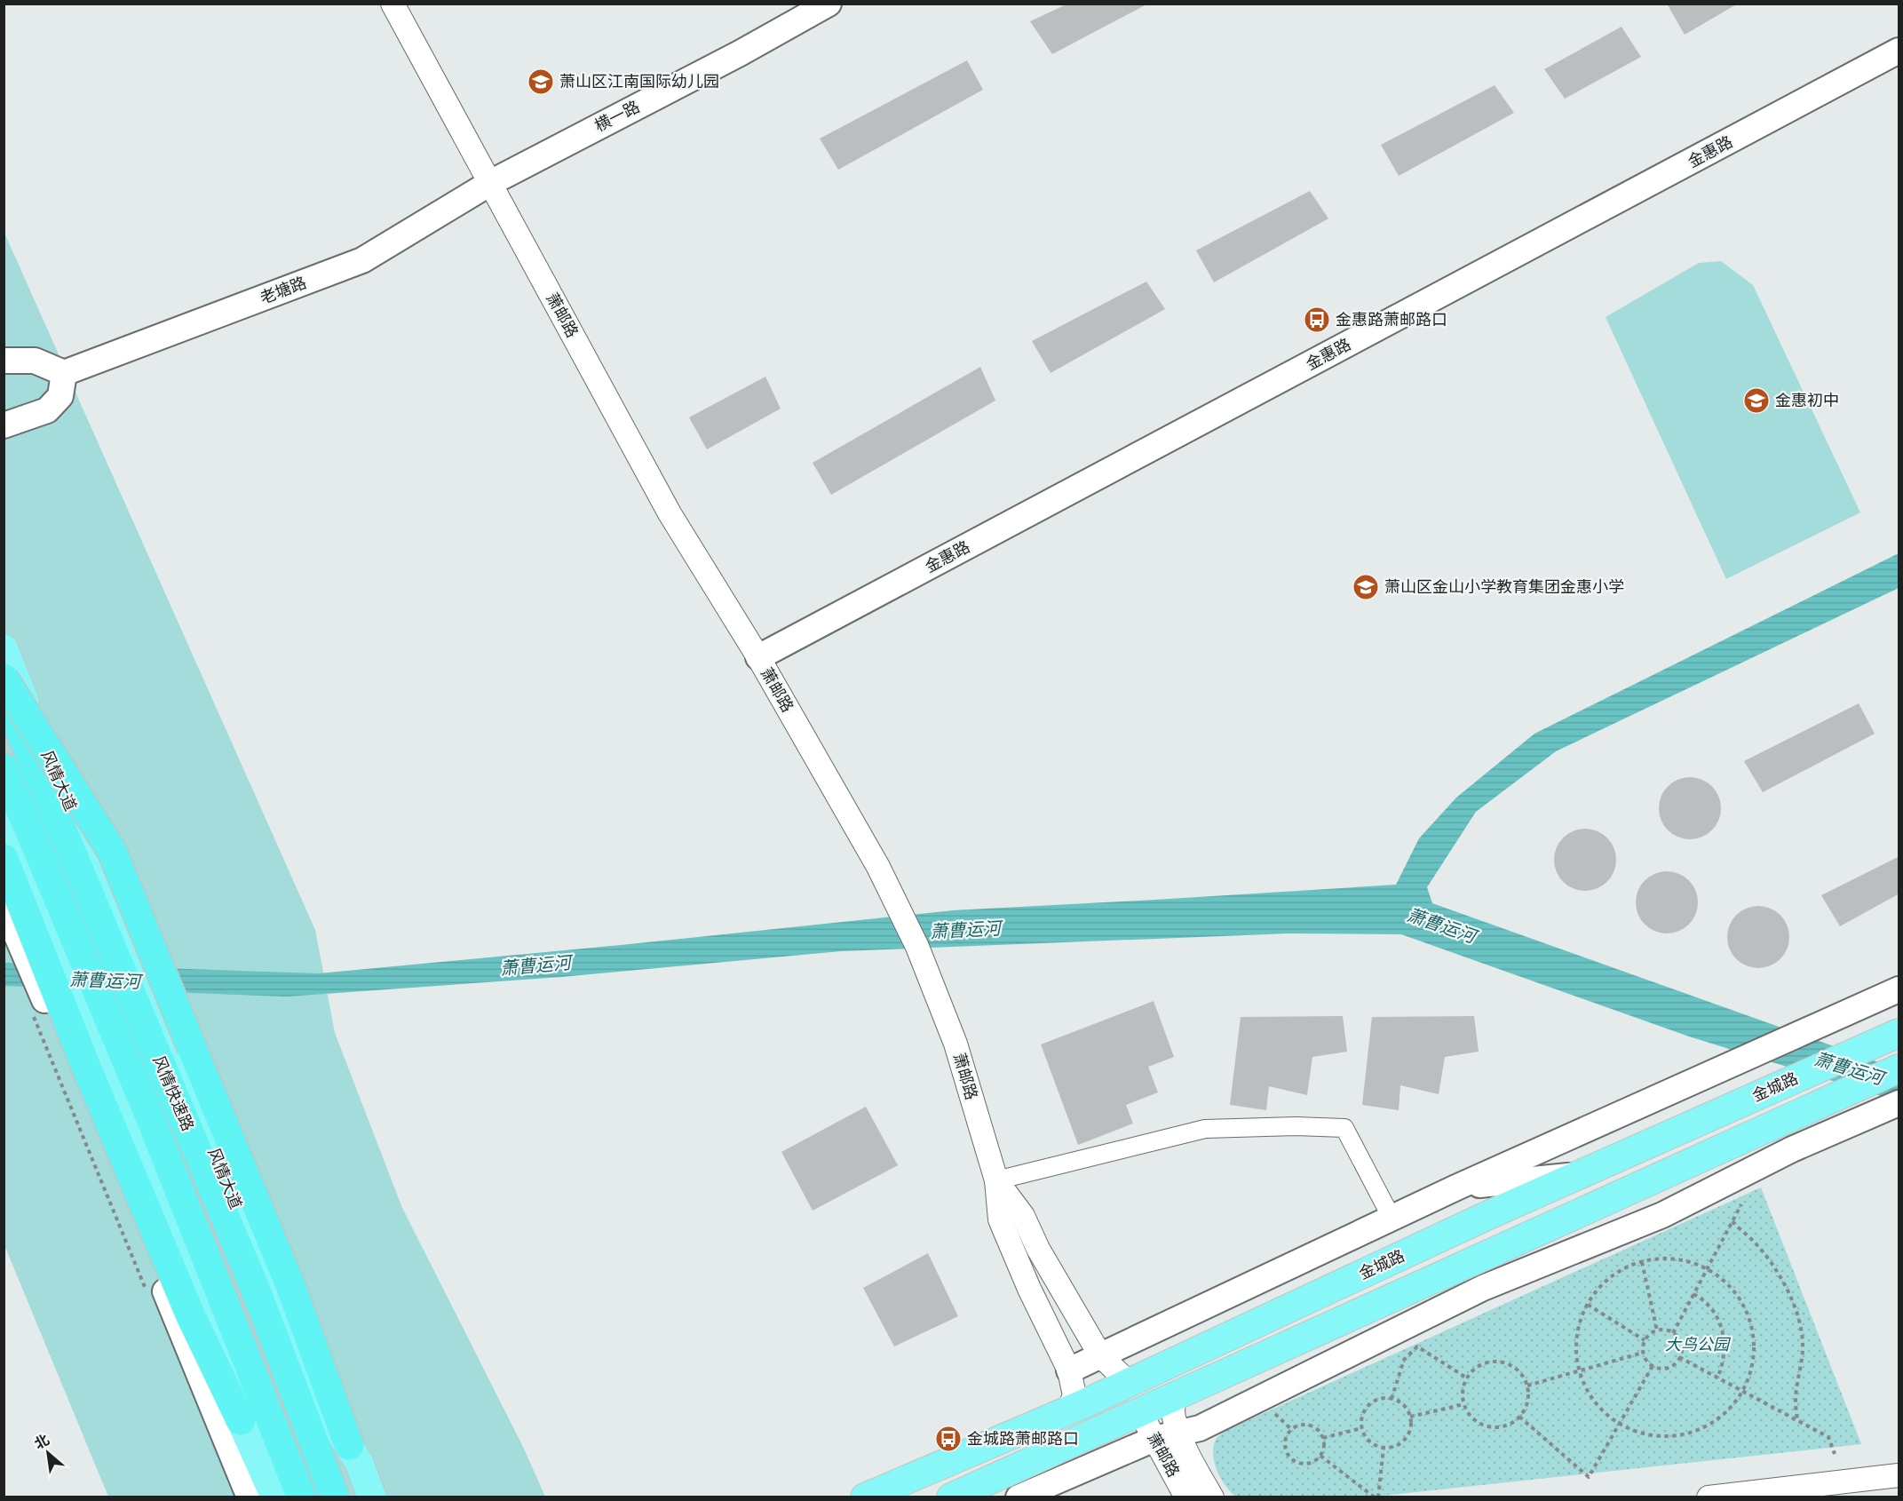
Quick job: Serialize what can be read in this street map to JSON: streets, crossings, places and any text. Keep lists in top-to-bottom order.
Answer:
{
  "streets": {
    "highway": ["风情快速路"],
    "main road": [
      "横一路",
      "金惠路",
      "老塘路",
      "风情大道",
      "金城路"
    ],
    "street": ["萧邮路"]
  },
  "crossings": [
    ["横一路", "老塘路"],
    ["横一路", "萧邮路"],
    ["金惠路", "萧邮路"],
    ["老塘路", "萧邮路"],
    ["萧邮路", "金城路"]
  ],
  "water": ["萧曹运河"],
  "parks": ["大鸟公园"],
  "places": {
    "school or university": ["萧山区江南国际幼儿园", "金惠初中", "萧山区金山小学教育集团金惠小学"],
    "bus stop": ["金惠路萧邮路口", "金城路萧邮路口"]
  },
  "north": "top left"
}
